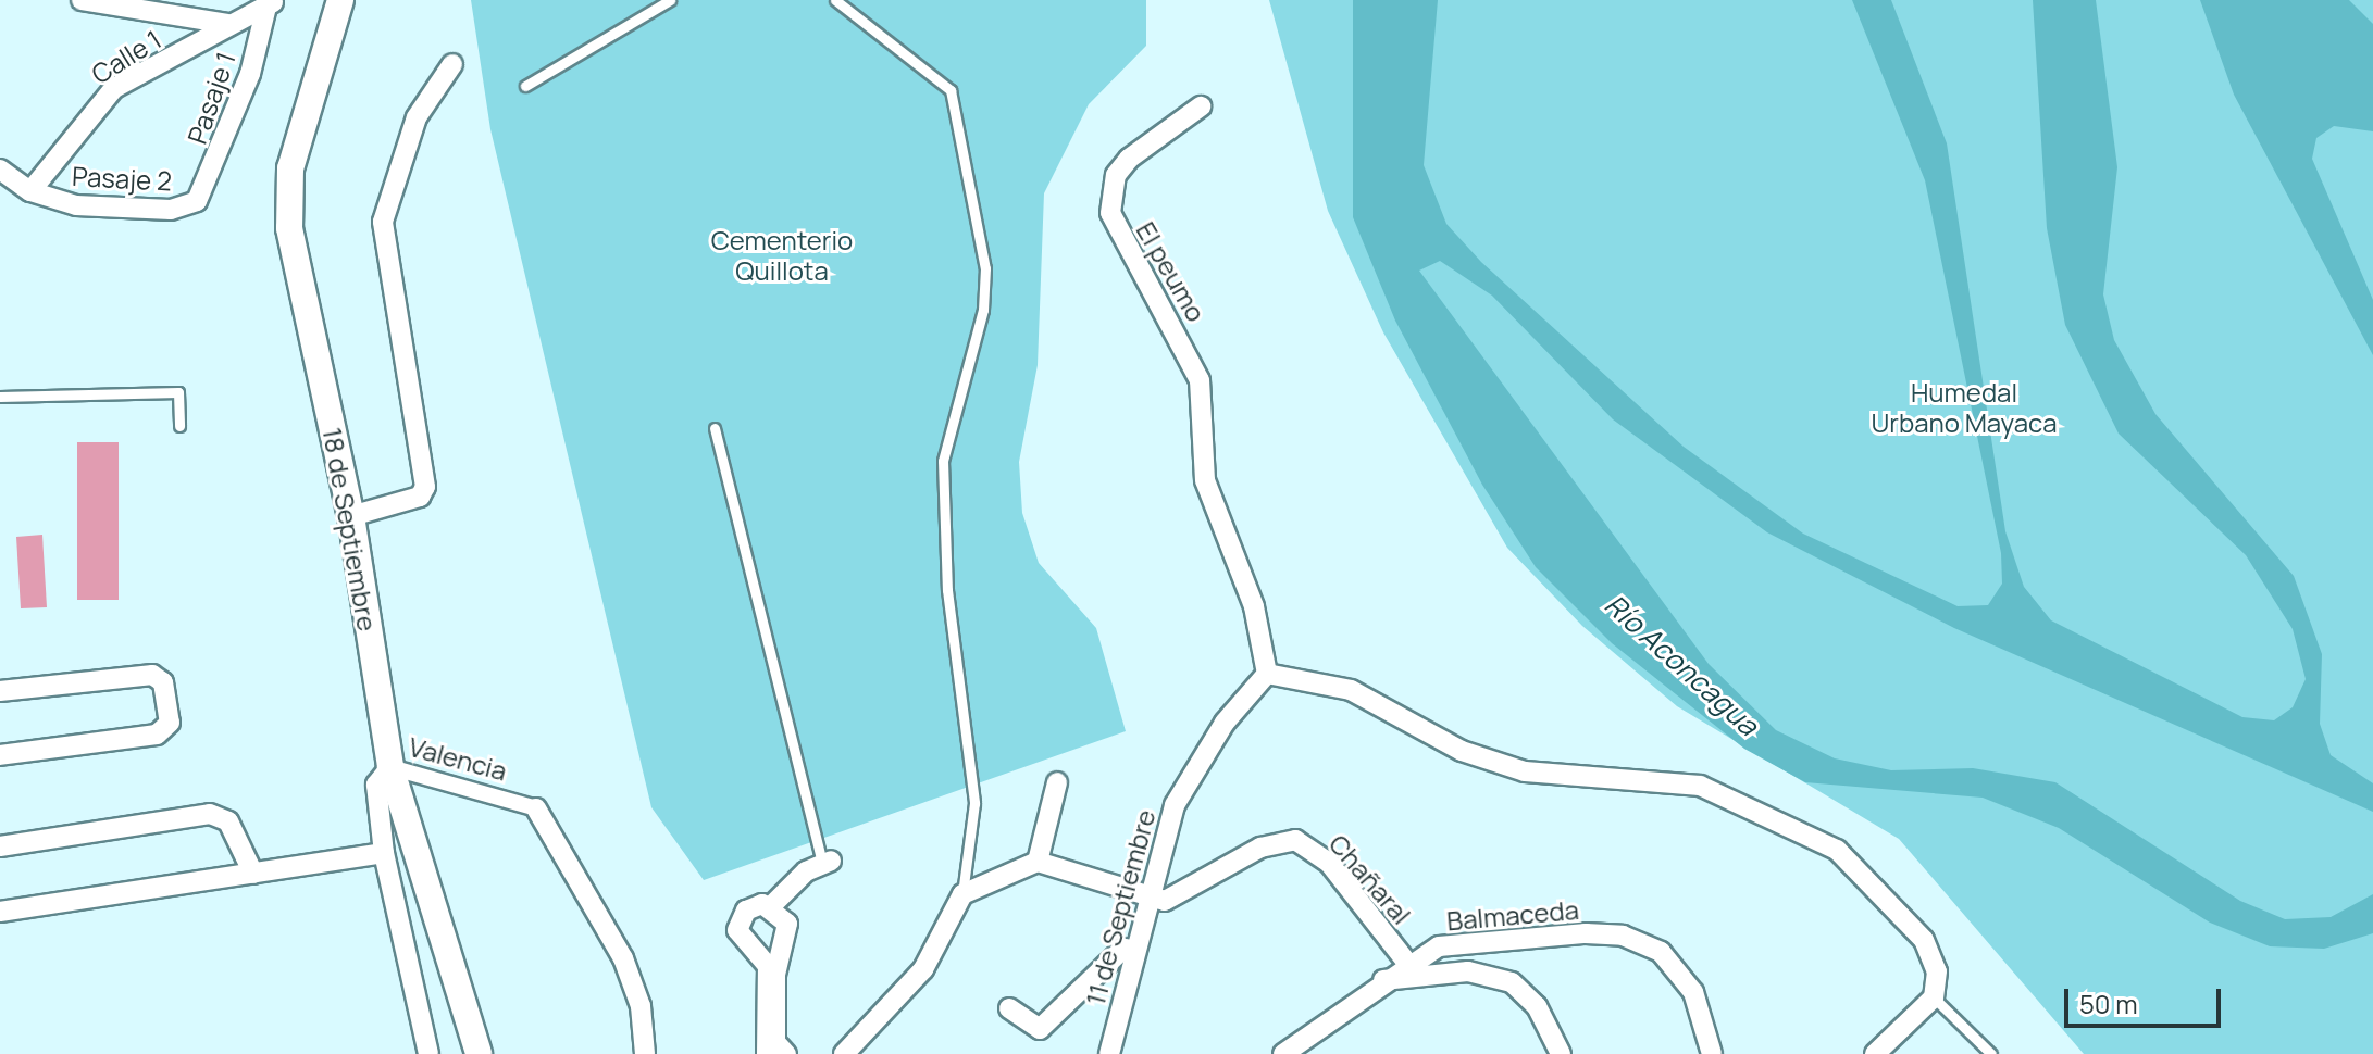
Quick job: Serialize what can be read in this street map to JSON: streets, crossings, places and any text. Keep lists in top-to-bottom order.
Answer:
{
  "streets": {
    "street": [
      "Calle 1",
      "Pasaje 1",
      "Pasaje 2",
      "El peumo",
      "18 de Septiembre",
      "Valencia",
      "Chañaral",
      "11 de Septiembre",
      "Balmaceda"
    ]
  },
  "crossings": [
    ["Calle 1", "Pasaje 1"],
    ["Calle 1", "Pasaje 2"],
    ["Pasaje 1", "Pasaje 2"],
    ["El peumo", "11 de Septiembre"],
    ["18 de Septiembre", "Valencia"],
    ["Chañaral", "11 de Septiembre"],
    ["Chañaral", "Balmaceda"]
  ],
  "water": ["Río Aconcagua"],
  "parks": ["Cementerio Quillota", "Humedal Urbano Mayaca"],
  "scale_bar": "50 m"
}
